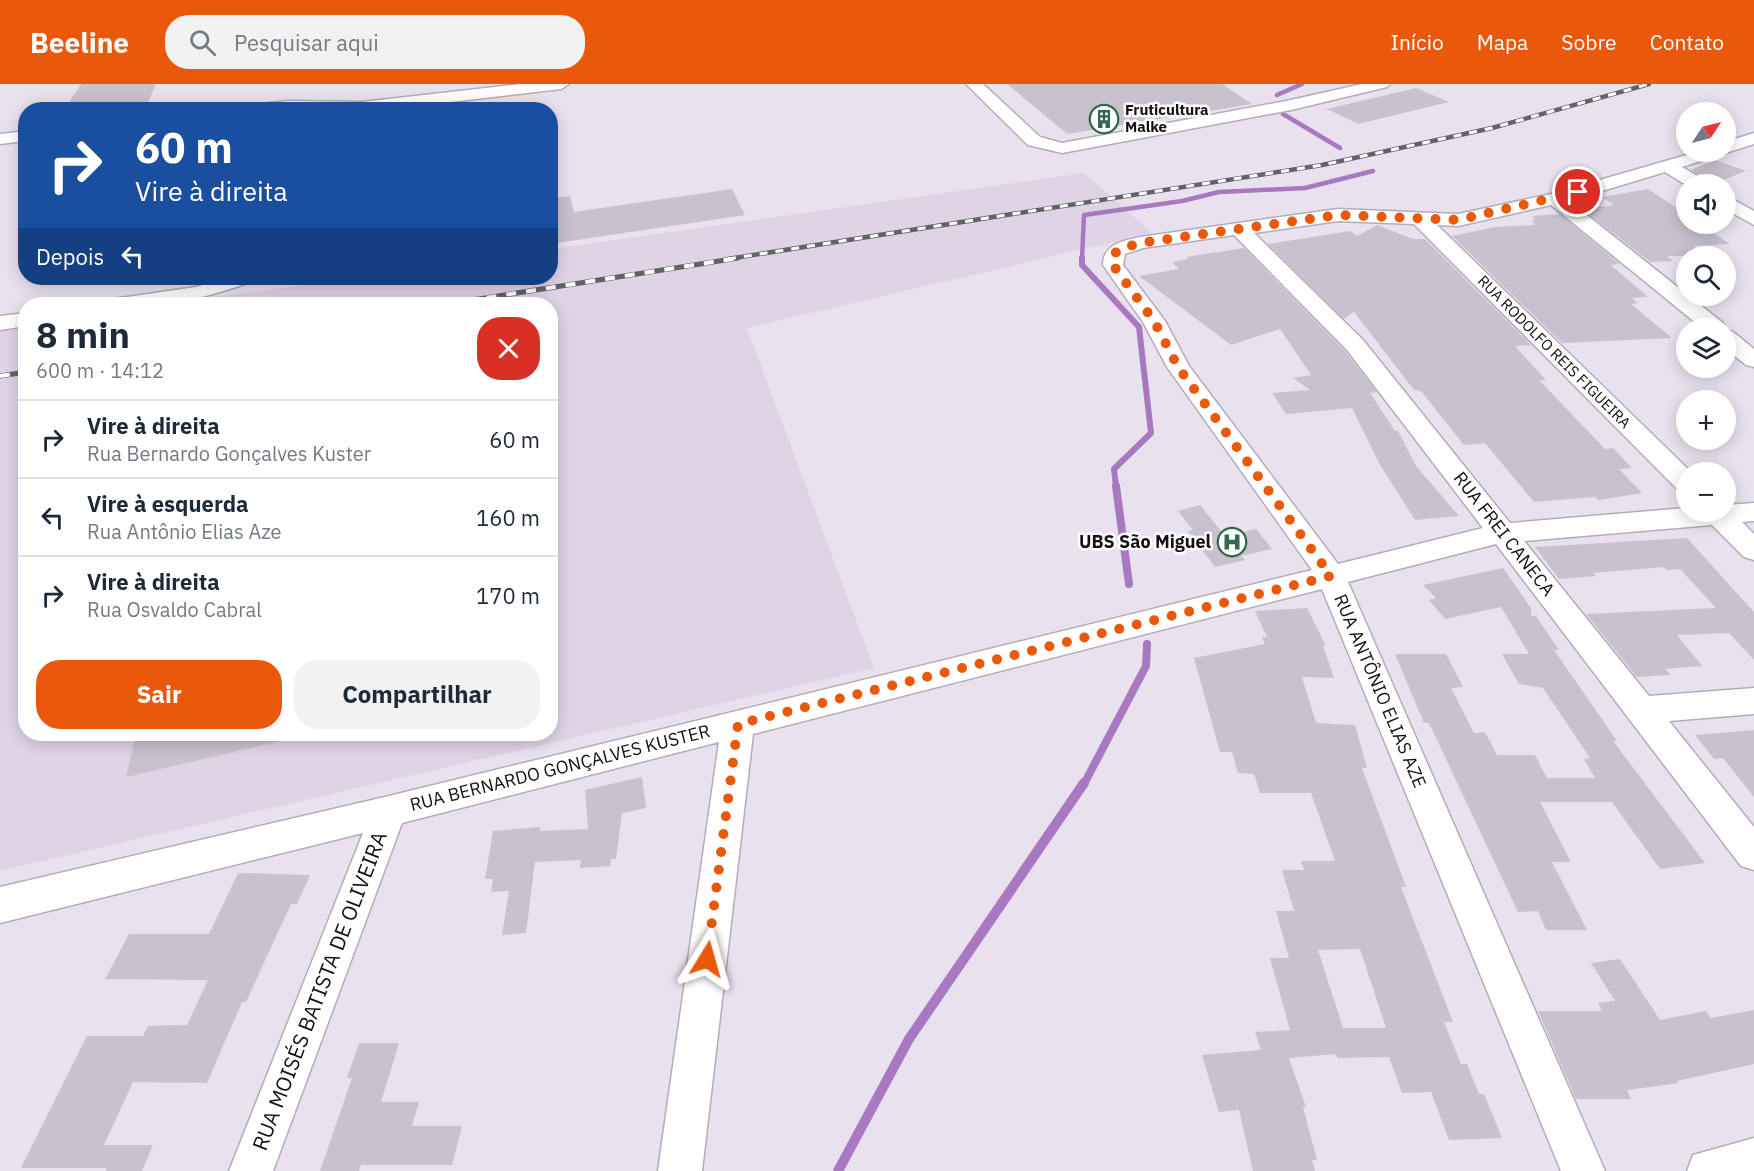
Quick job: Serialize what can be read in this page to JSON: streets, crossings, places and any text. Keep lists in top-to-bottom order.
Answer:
{
  "streets": {
    "street": [
      "RUA RODOLFO REIS FIGUEIRA",
      "RUA FREI CANECA",
      "RUA ANTÔNIO ELIAS AZE",
      "RUA BERNARDO GONÇALVES KUSTER",
      "RUA MOISÉS BATISTA DE OLIVEIRA"
    ]
  },
  "crossings": [
    ["RUA FREI CANECA", "RUA ANTÔNIO ELIAS AZE"],
    ["RUA FREI CANECA", "RUA BERNARDO GONÇALVES KUSTER"],
    ["RUA ANTÔNIO ELIAS AZE", "RUA BERNARDO GONÇALVES KUSTER"],
    ["RUA BERNARDO GONÇALVES KUSTER", "RUA MOISÉS BATISTA DE OLIVEIRA"]
  ],
  "places": {
    "building": ["Fruticultura Malke"],
    "hospital": ["UBS São Miguel"]
  },
  "north": "top right",
  "page": {
    "header": "Beeline",
    "search": "Pesquisar aqui",
    "nav": [
      "Início",
      "Mapa",
      "Sobre",
      "Contato"
    ],
    "map_buttons": ["+", "−"],
    "turn": ["60 m", "Vire à direita"],
    "then": "Depois",
    "heading": ["8 min", "600 m · 14:12"],
    "list": [
      {
        "name": "Vire à direita",
        "note": "Rua Bernardo Gonçalves Kuster",
        "value": "60 m"
      },
      {
        "name": "Vire à esquerda",
        "note": "Rua Antônio Elias Aze",
        "value": "160 m"
      },
      {
        "name": "Vire à direita",
        "note": "Rua Osvaldo Cabral",
        "value": "170 m"
      }
    ],
    "buttons": ["Sair", "Compartilhar"]
  }
}
